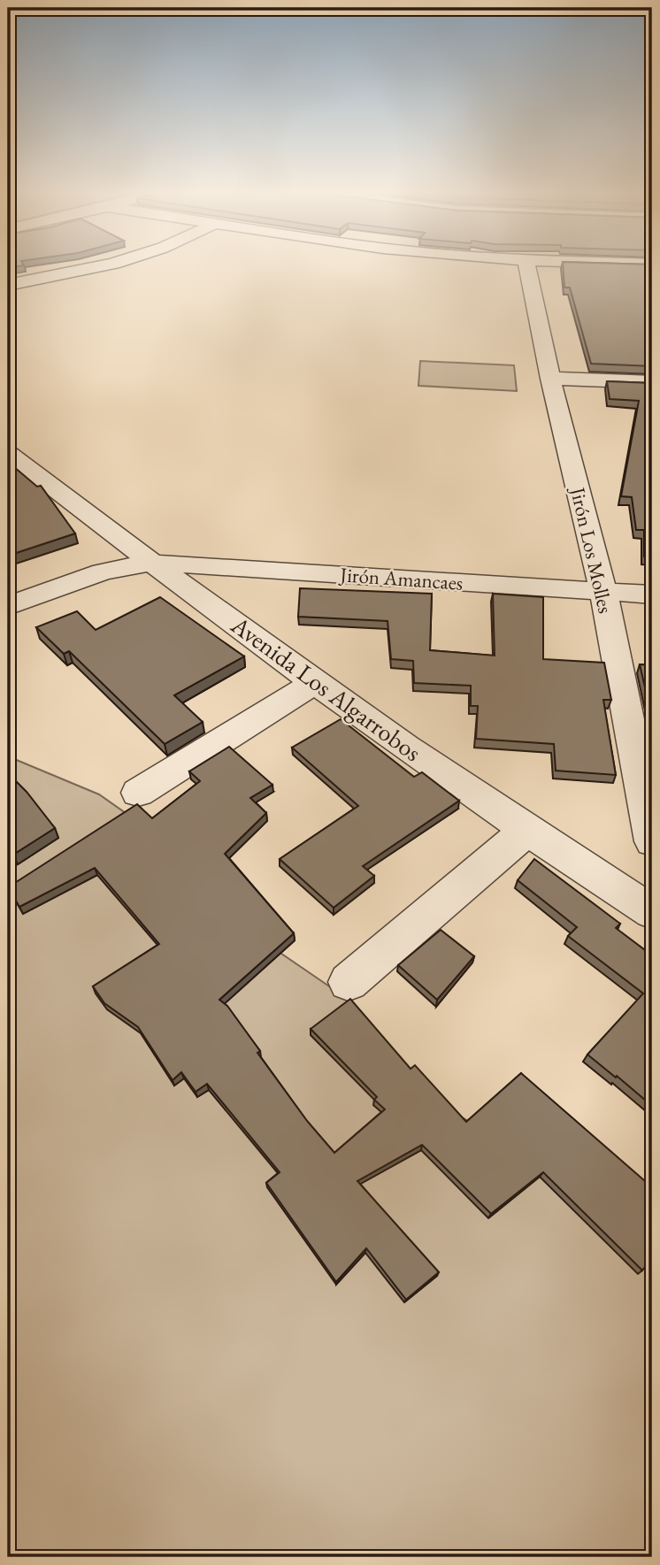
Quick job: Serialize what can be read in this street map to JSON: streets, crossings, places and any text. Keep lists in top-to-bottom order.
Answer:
{
  "streets": {
    "street": ["Jirón Los Molles", "Jirón Amancaes", "Avenida Los Algarrobos"]
  },
  "crossings": [
    ["Jirón Los Molles", "Jirón Amancaes"],
    ["Jirón Amancaes", "Avenida Los Algarrobos"]
  ]
}
